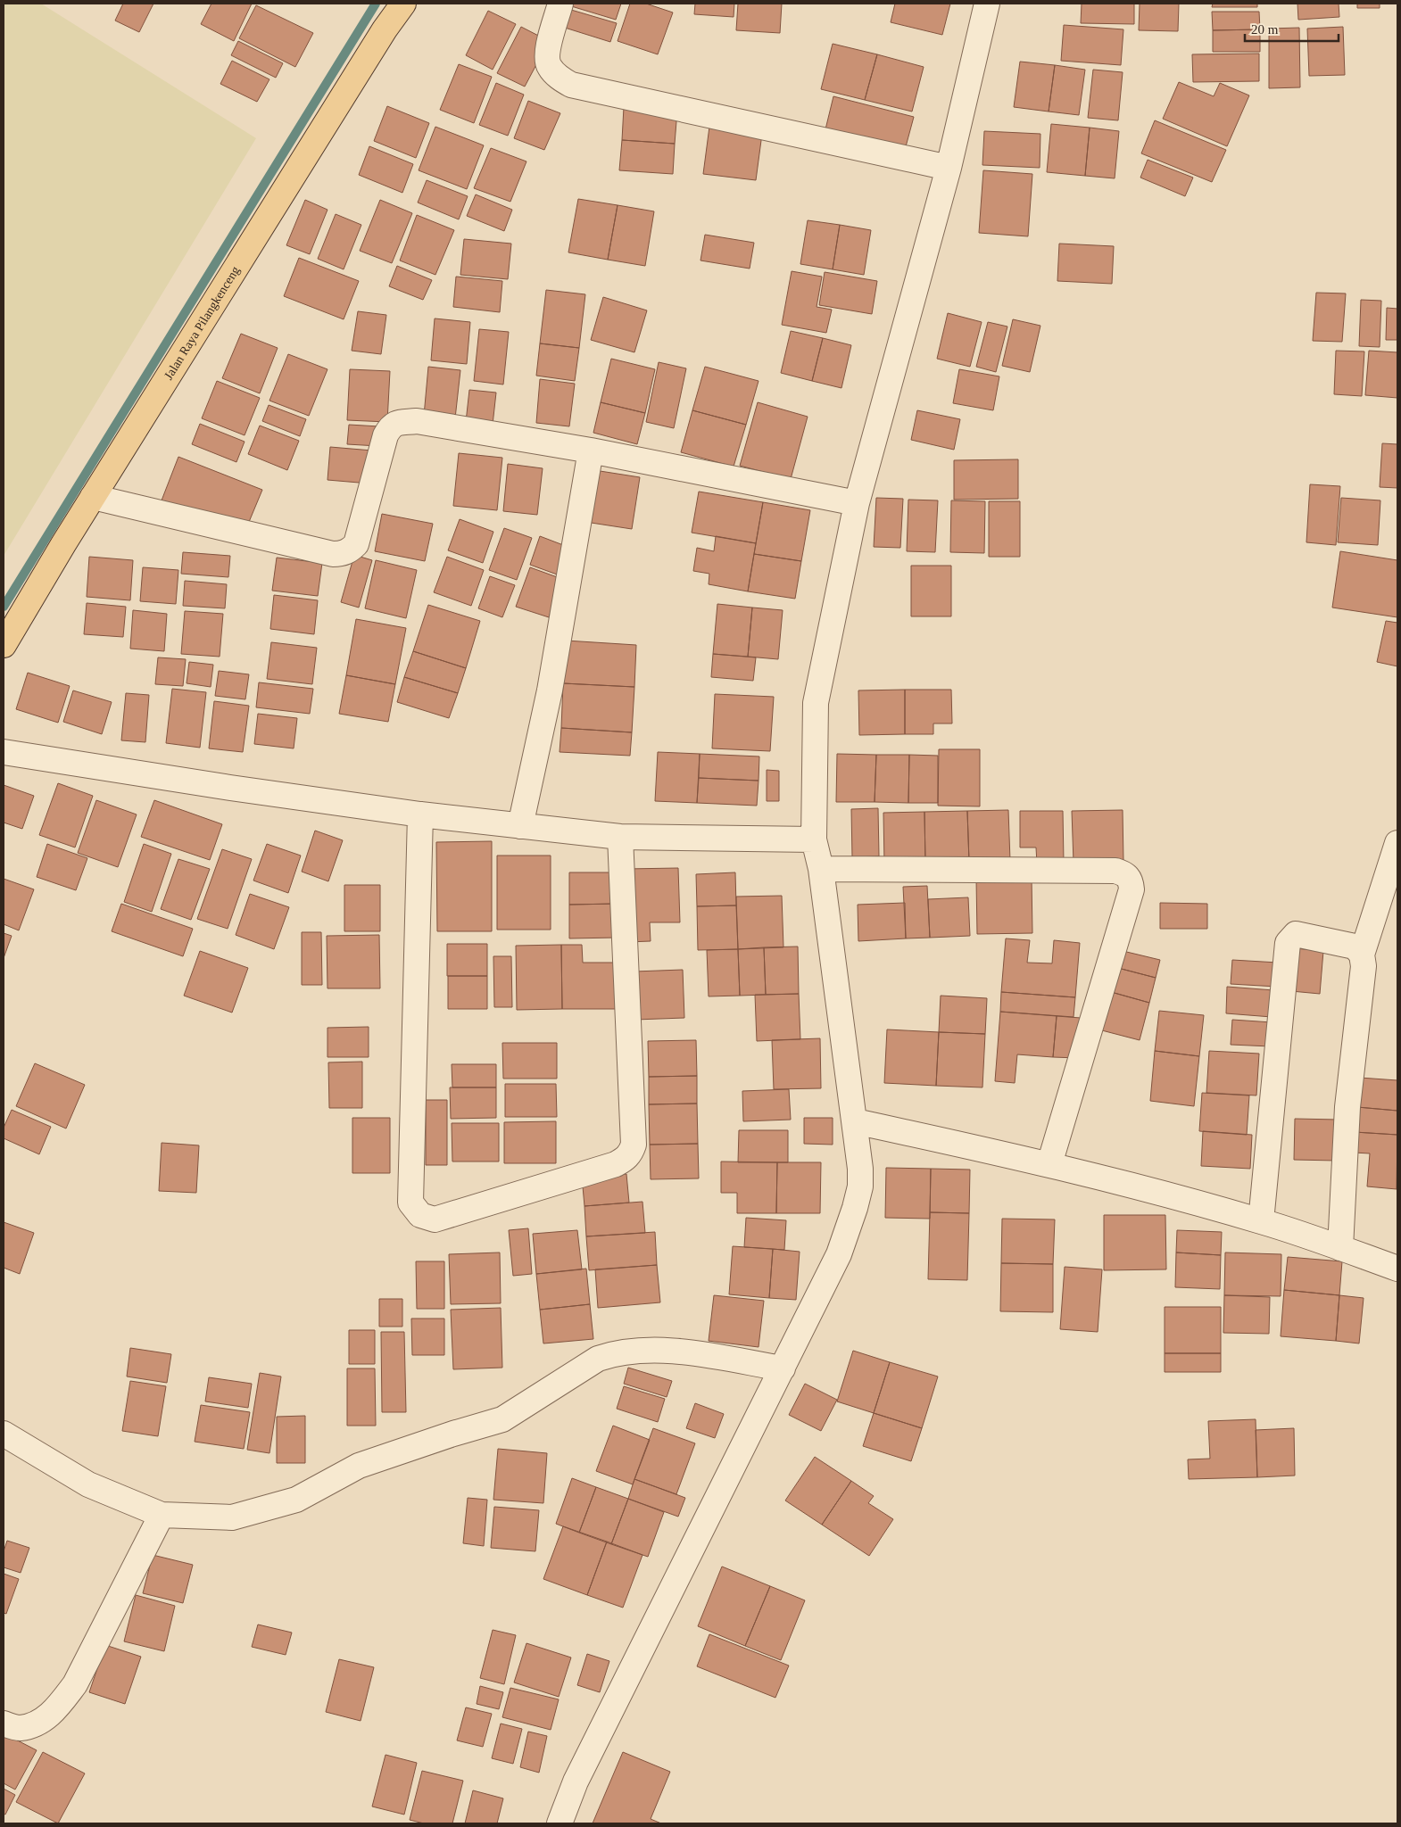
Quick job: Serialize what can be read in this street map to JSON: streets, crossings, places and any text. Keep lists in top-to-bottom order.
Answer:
{
  "streets": {
    "main road": ["Jalan Raya Pilangkenceng"]
  },
  "scale_bar": "20 m"
}
